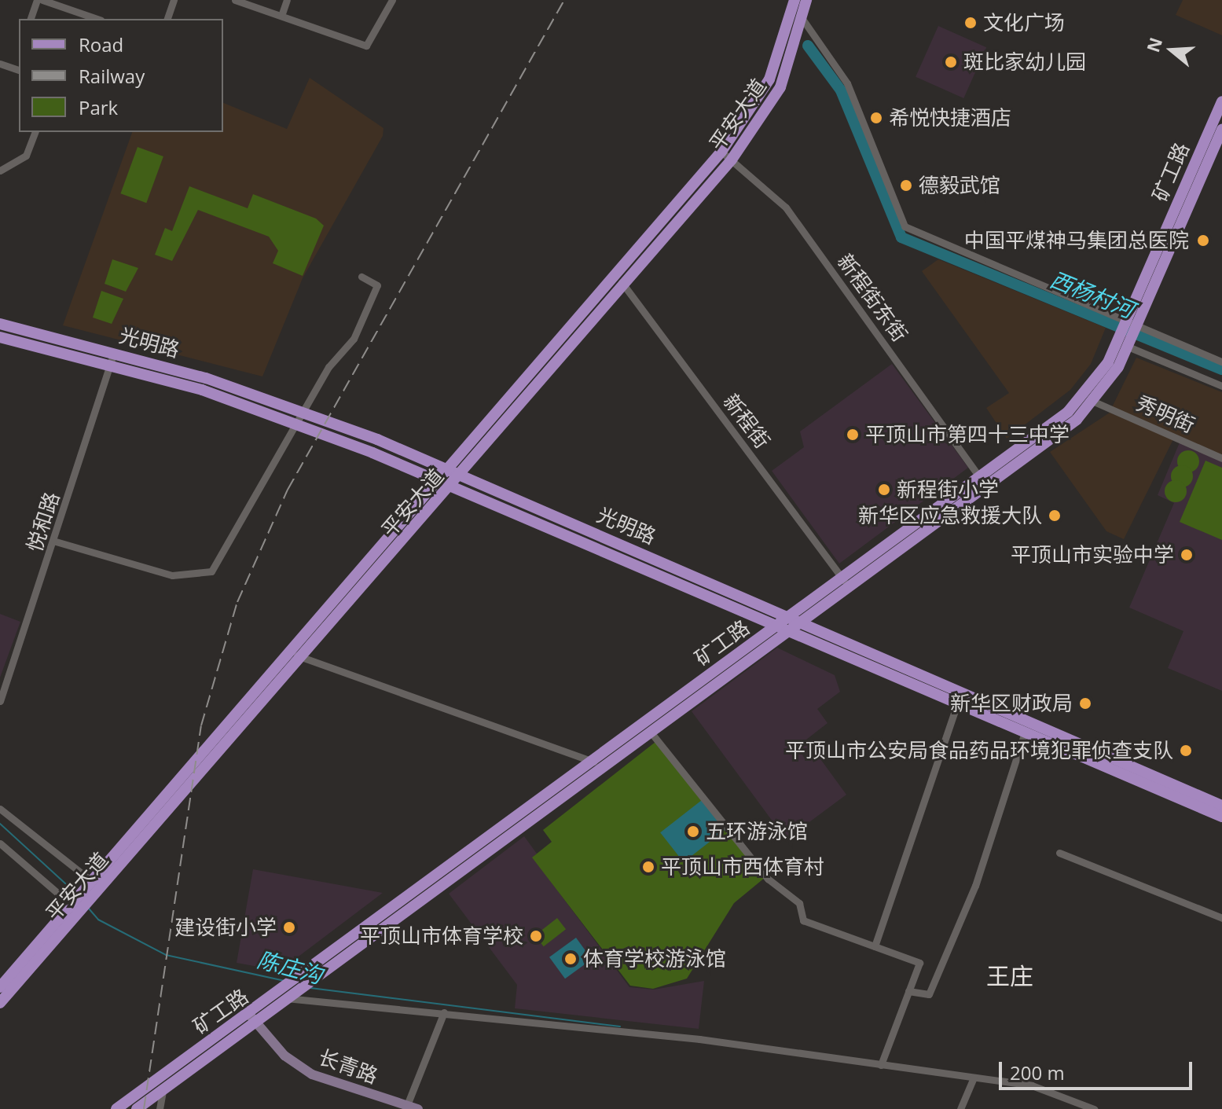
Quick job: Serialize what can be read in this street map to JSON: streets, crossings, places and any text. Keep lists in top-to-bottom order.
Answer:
{
  "streets": {
    "main road": ["平安大道", "矿工路", "光明路"],
    "street": [
      "新程街东街",
      "秀明街",
      "新程街",
      "悦和路",
      "长青路"
    ]
  },
  "crossings": [
    ["平安大道", "新程街东街"],
    ["平安大道", "光明路"],
    ["平安大道", "新程街"],
    ["矿工路", "新程街东街"],
    ["矿工路", "光明路"],
    ["矿工路", "秀明街"],
    ["矿工路", "新程街"],
    ["矿工路", "长青路"],
    ["光明路", "悦和路"]
  ],
  "districts": ["王庄"],
  "water": ["西杨村河", "陈庄沟"],
  "places": [
    "文化广场",
    "斑比家幼儿园",
    "希悦快捷酒店",
    "德毅武馆",
    "中国平煤神马集团总医院",
    "平顶山市第四十三中学",
    "新程街小学",
    "新华区应急救援大队",
    "平顶山市实验中学",
    "新华区财政局",
    "平顶山市公安局食品药品环境犯罪侦查支队",
    "五环游泳馆",
    "平顶山市西体育村",
    "建设街小学",
    "平顶山市体育学校",
    "体育学校游泳馆"
  ],
  "legend": ["Road", "Railway", "Park"],
  "scale_bar": "200 m",
  "north": "left"
}
